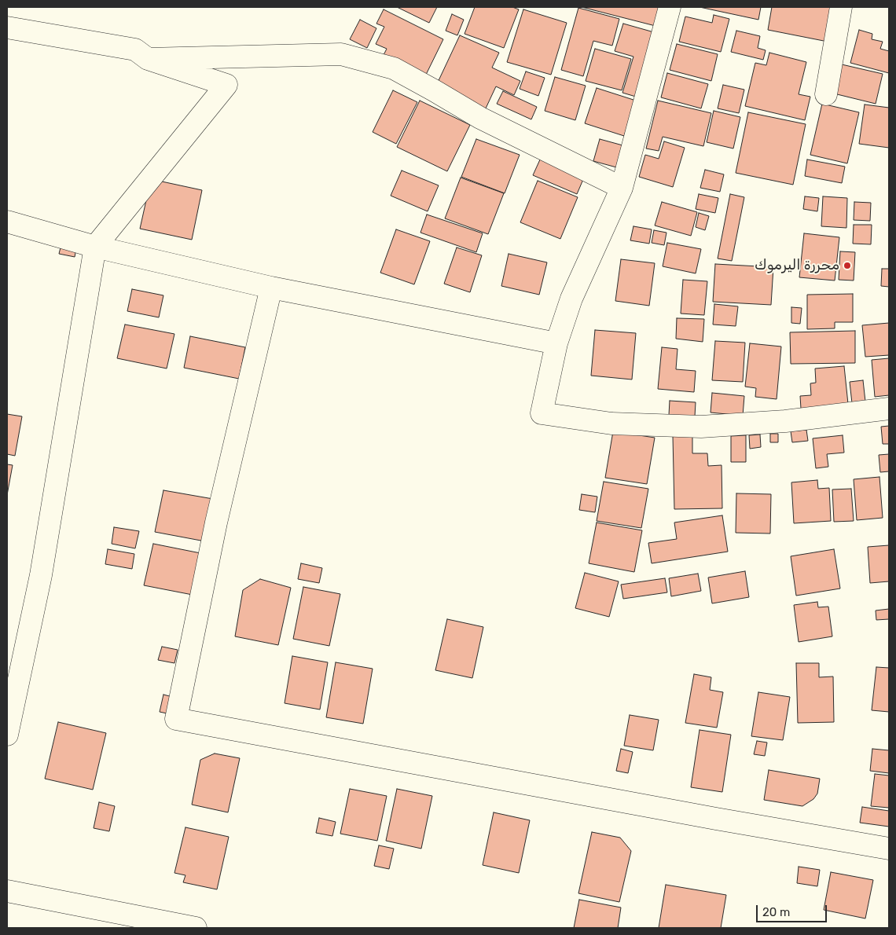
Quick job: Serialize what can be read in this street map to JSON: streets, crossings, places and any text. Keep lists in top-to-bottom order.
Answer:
{
  "places": ["محررة اليرموك"],
  "scale_bar": "20 m"
}
